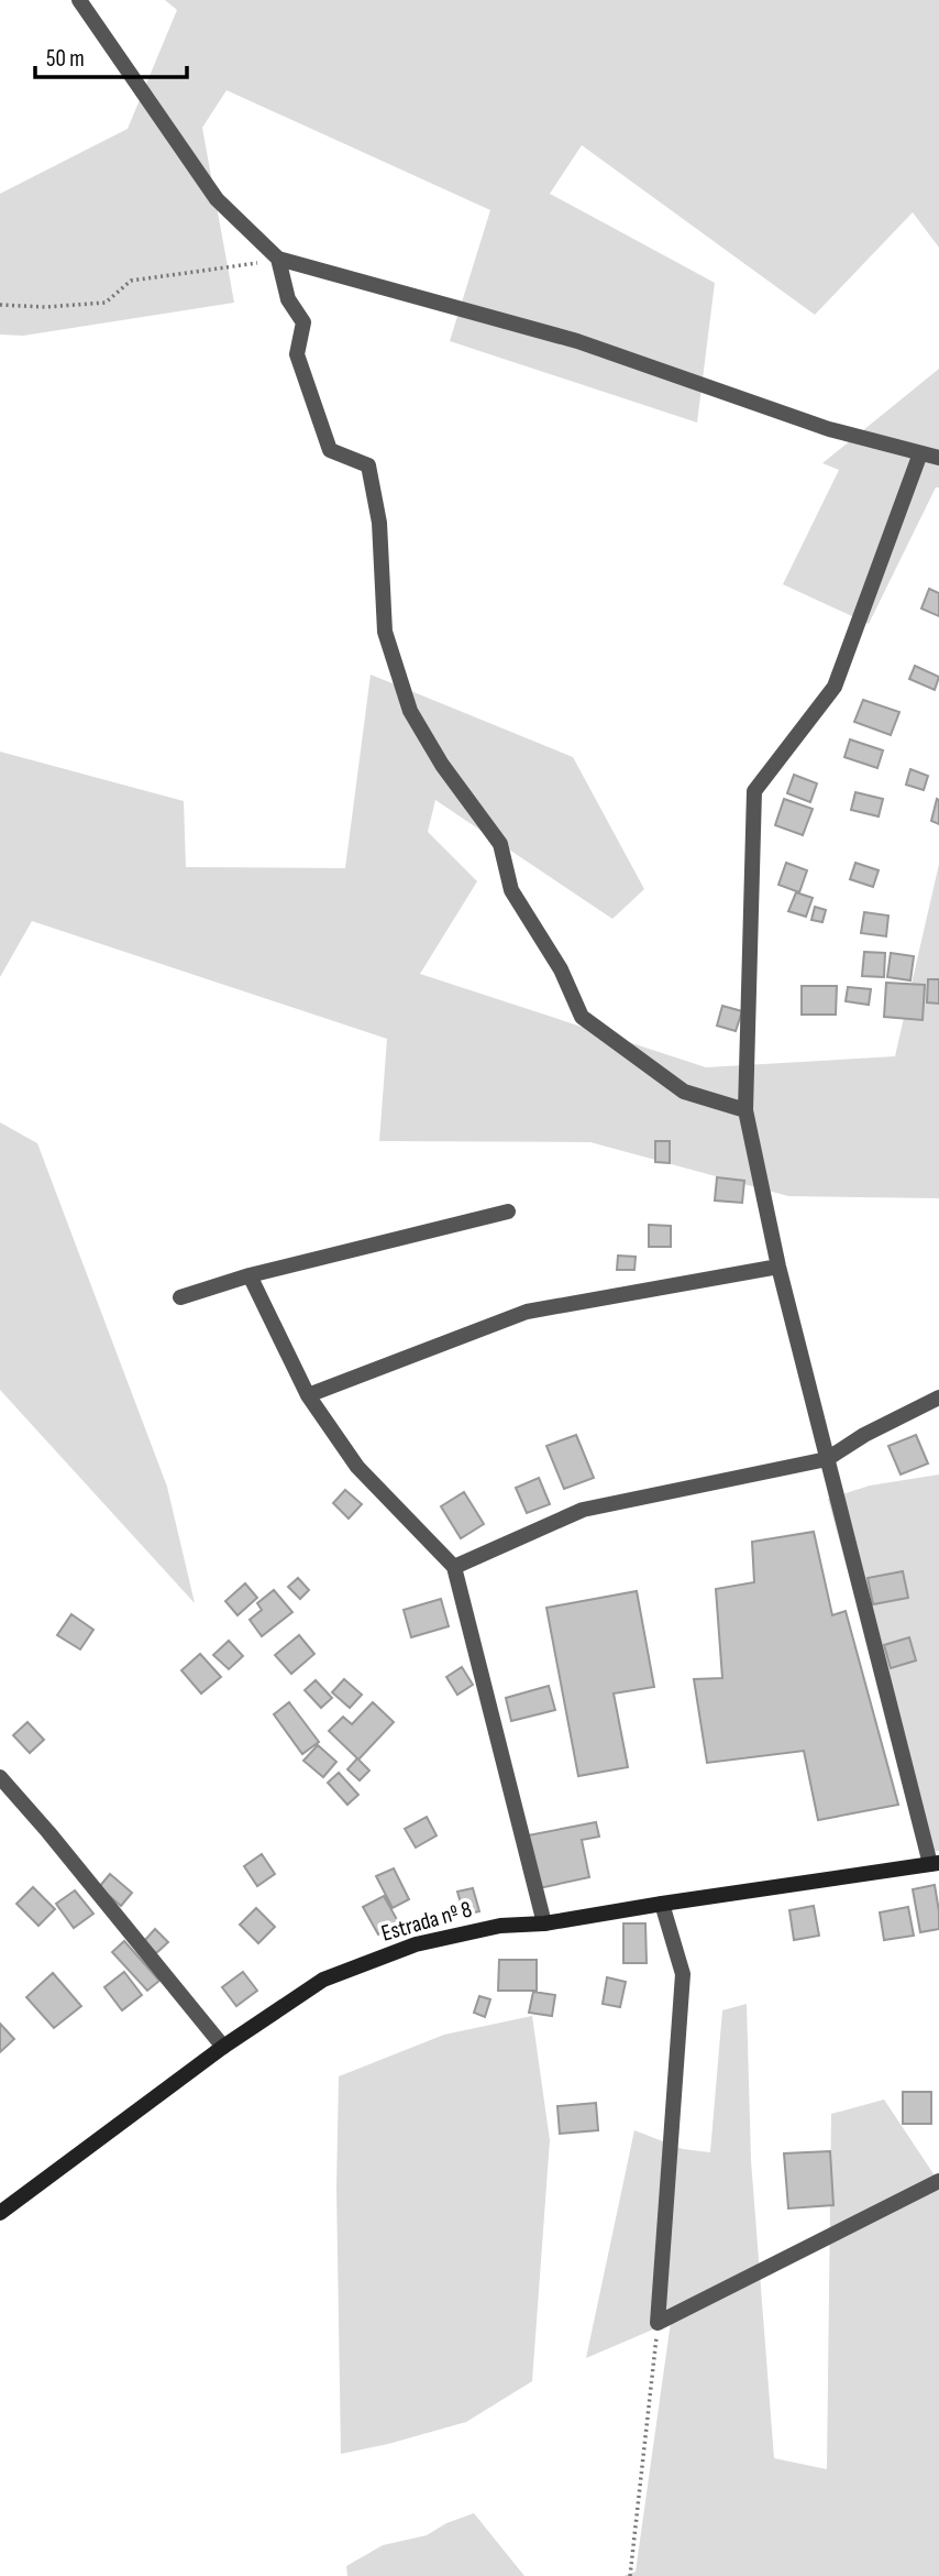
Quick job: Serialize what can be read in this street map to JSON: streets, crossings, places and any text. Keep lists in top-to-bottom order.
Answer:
{
  "streets": {
    "main road": ["Estrada nº 8"]
  },
  "scale_bar": "50 m"
}
